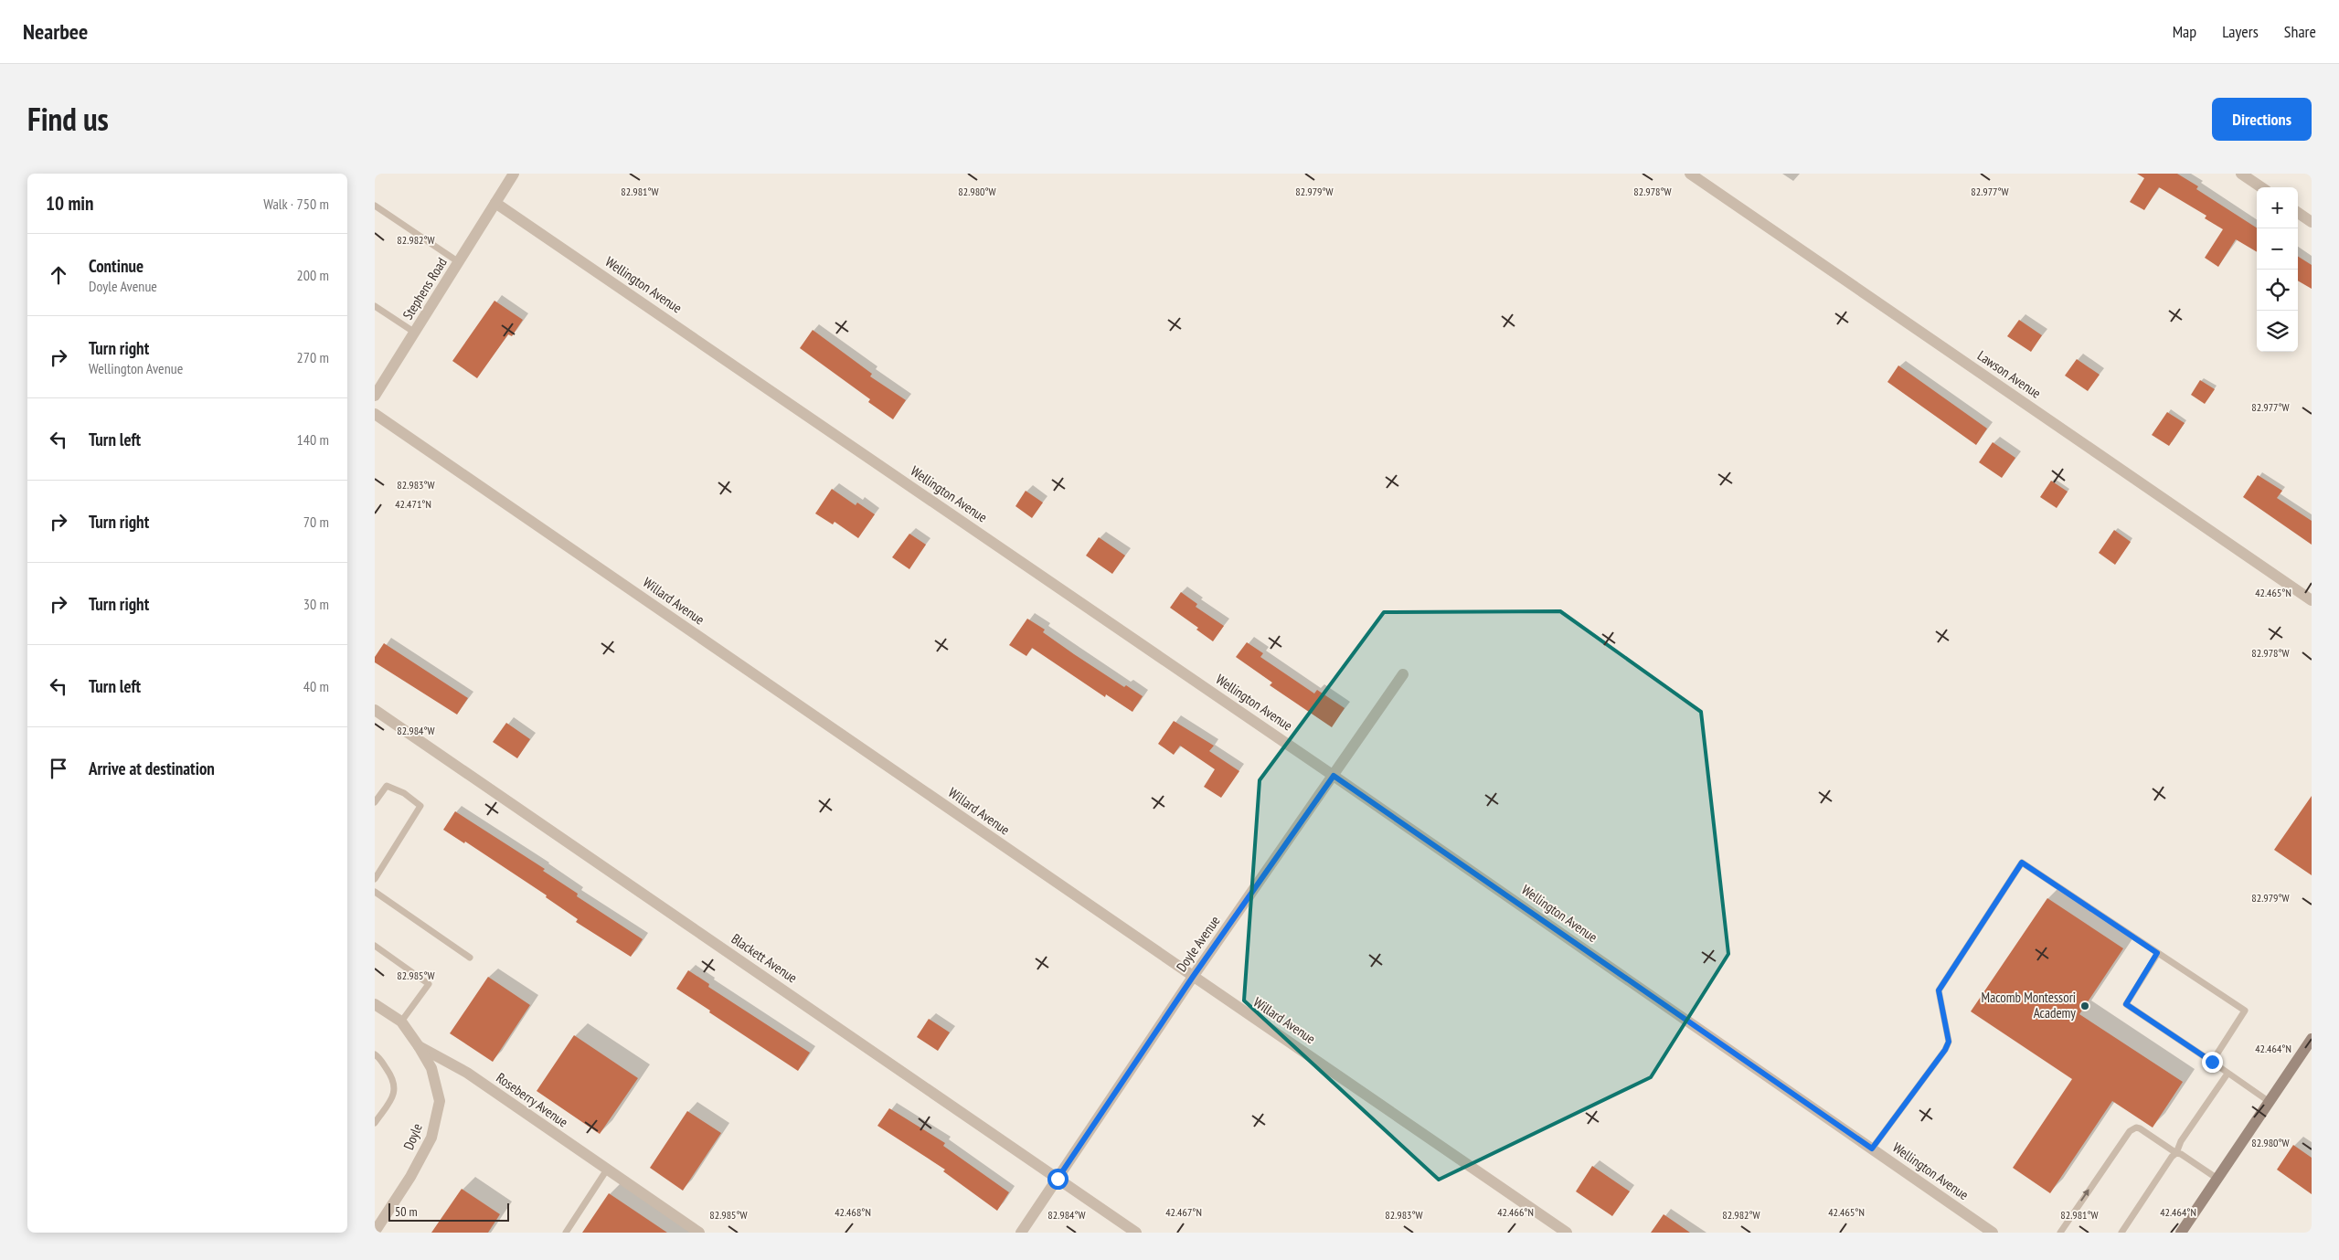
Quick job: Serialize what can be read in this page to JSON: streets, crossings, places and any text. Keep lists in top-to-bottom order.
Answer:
{
  "streets": {
    "street": [
      "Wellington Avenue",
      "Stephens Road",
      "Lawson Avenue",
      "Willard Avenue",
      "Doyle Avenue",
      "Blackett Avenue",
      "Roseberry Avenue",
      "Doyle"
    ]
  },
  "crossings": [
    ["Wellington Avenue", "Stephens Road"],
    ["Wellington Avenue", "Doyle Avenue"],
    ["Willard Avenue", "Doyle Avenue"],
    ["Doyle Avenue", "Blackett Avenue"],
    ["Roseberry Avenue", "Doyle"]
  ],
  "places": ["Macomb Montessori Academy"],
  "scale_bar": "50 m",
  "page": {
    "header": "Nearbee",
    "nav": ["Map", "Layers", "Share"],
    "title": "Find us",
    "buttons": "Directions",
    "heading": ["10 min", "Walk · 750 m"],
    "map_buttons": ["+", "−"],
    "list": [
      ["Continue", "Doyle Avenue", "200 m"],
      ["Turn right", "Wellington Avenue", "270 m"],
      ["Turn left", "140 m"],
      ["Turn right", "70 m"],
      ["Turn right", "30 m"],
      ["Turn left", "40 m"],
      "Arrive at destination"
    ],
    "scale": "50 m"
  },
  "coordinates": [
    "82.981°W",
    "82.980°W",
    "82.979°W",
    "82.977°W",
    "82.978°W",
    "82.982°W",
    "82.983°W",
    "42.471°N",
    "42.465°N",
    "82.984°W",
    "82.985°W",
    "42.464°N",
    "42.468°N",
    "42.467°N",
    "42.466°N"
  ]
}
